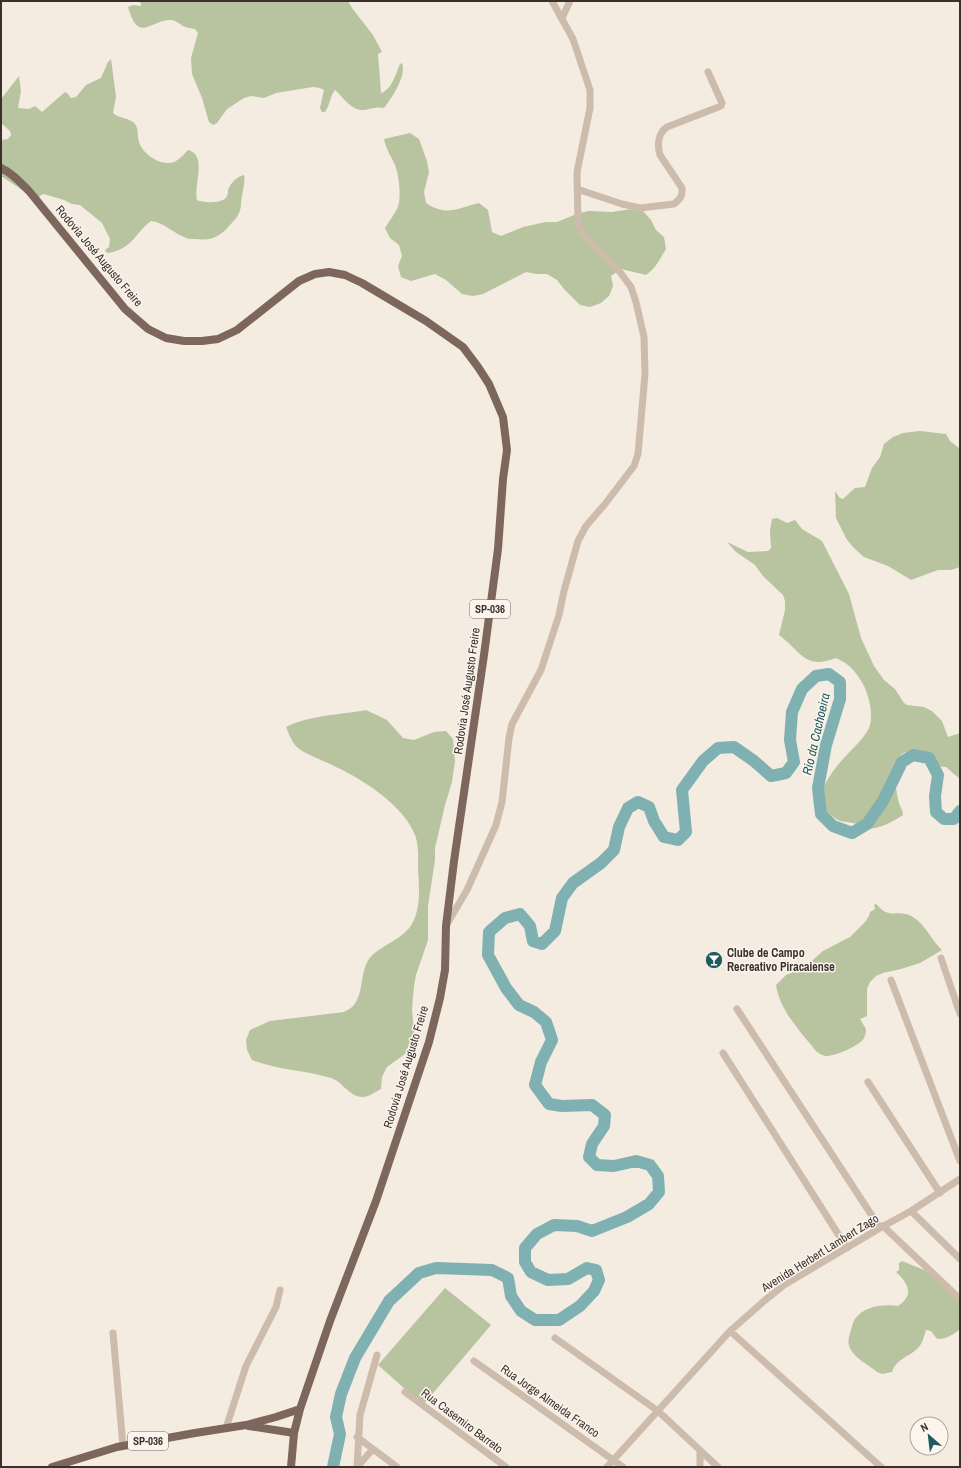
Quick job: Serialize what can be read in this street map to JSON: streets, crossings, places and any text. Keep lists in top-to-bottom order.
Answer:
{
  "streets": {
    "main road": ["Rodovia José Augusto Freire", "SP-036"],
    "street": ["Avenida Herbert Lambert Zago", "Rua Jorge Almeida Franco", "Rua Casemiro Barreto"]
  },
  "crossings": [
    ["Rodovia José Augusto Freire", "SP-036"],
    ["Avenida Herbert Lambert Zago", "Rua Jorge Almeida Franco"]
  ],
  "water": ["Rio da Cachoeira"],
  "places": {
    "bar": ["Clube de Campo Recreativo Piracaiense"]
  },
  "north": "top left"
}
